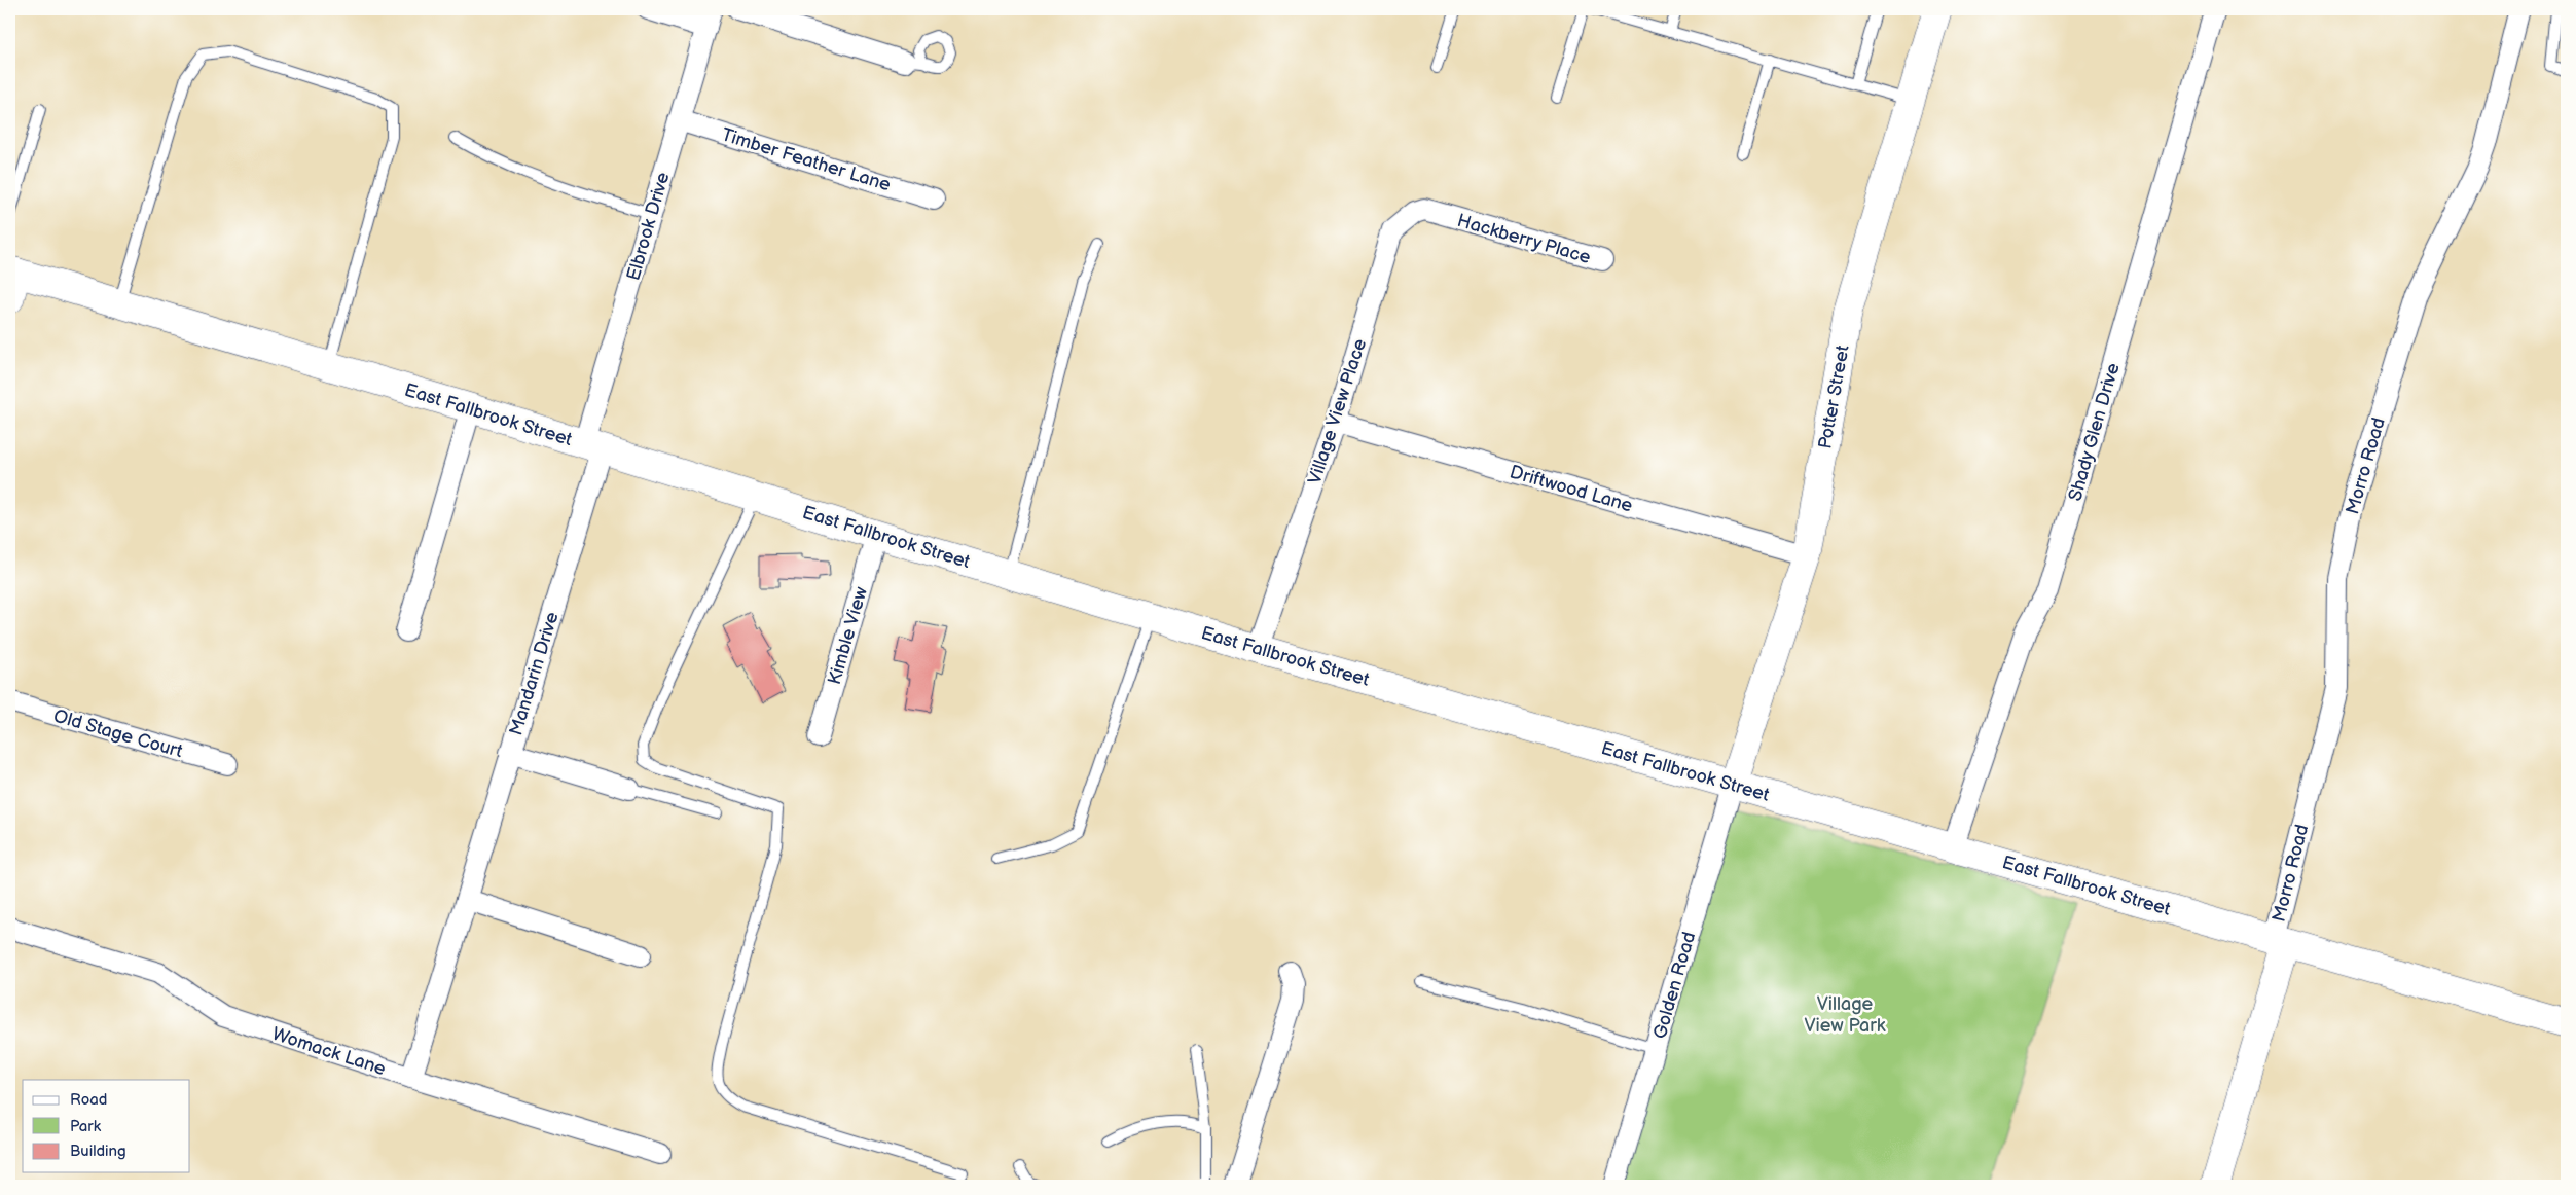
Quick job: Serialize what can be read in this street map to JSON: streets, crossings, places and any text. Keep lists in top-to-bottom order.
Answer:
{
  "streets": {
    "main road": ["Potter Street", "East Fallbrook Street", "Morro Road"],
    "street": [
      "Timber Feather Lane",
      "Elbrook Drive",
      "Hackberry Place",
      "Village View Place",
      "Shady Glen Drive",
      "Driftwood Lane",
      "Kimble View",
      "Mandarin Drive",
      "Old Stage Court",
      "Golden Road",
      "Womack Lane"
    ]
  },
  "crossings": [
    ["Timber Feather Lane", "Elbrook Drive"],
    ["Elbrook Drive", "East Fallbrook Street"],
    ["Elbrook Drive", "Mandarin Drive"],
    ["Hackberry Place", "Village View Place"],
    ["Potter Street", "East Fallbrook Street"],
    ["Potter Street", "Driftwood Lane"],
    ["Potter Street", "Golden Road"],
    ["Village View Place", "East Fallbrook Street"],
    ["Village View Place", "Driftwood Lane"],
    ["East Fallbrook Street", "Shady Glen Drive"],
    ["East Fallbrook Street", "Morro Road"],
    ["East Fallbrook Street", "Kimble View"],
    ["East Fallbrook Street", "Mandarin Drive"],
    ["East Fallbrook Street", "Golden Road"],
    ["Mandarin Drive", "Womack Lane"]
  ],
  "parks": ["Village View Park"],
  "legend": ["Road", "Park", "Building"]
}
